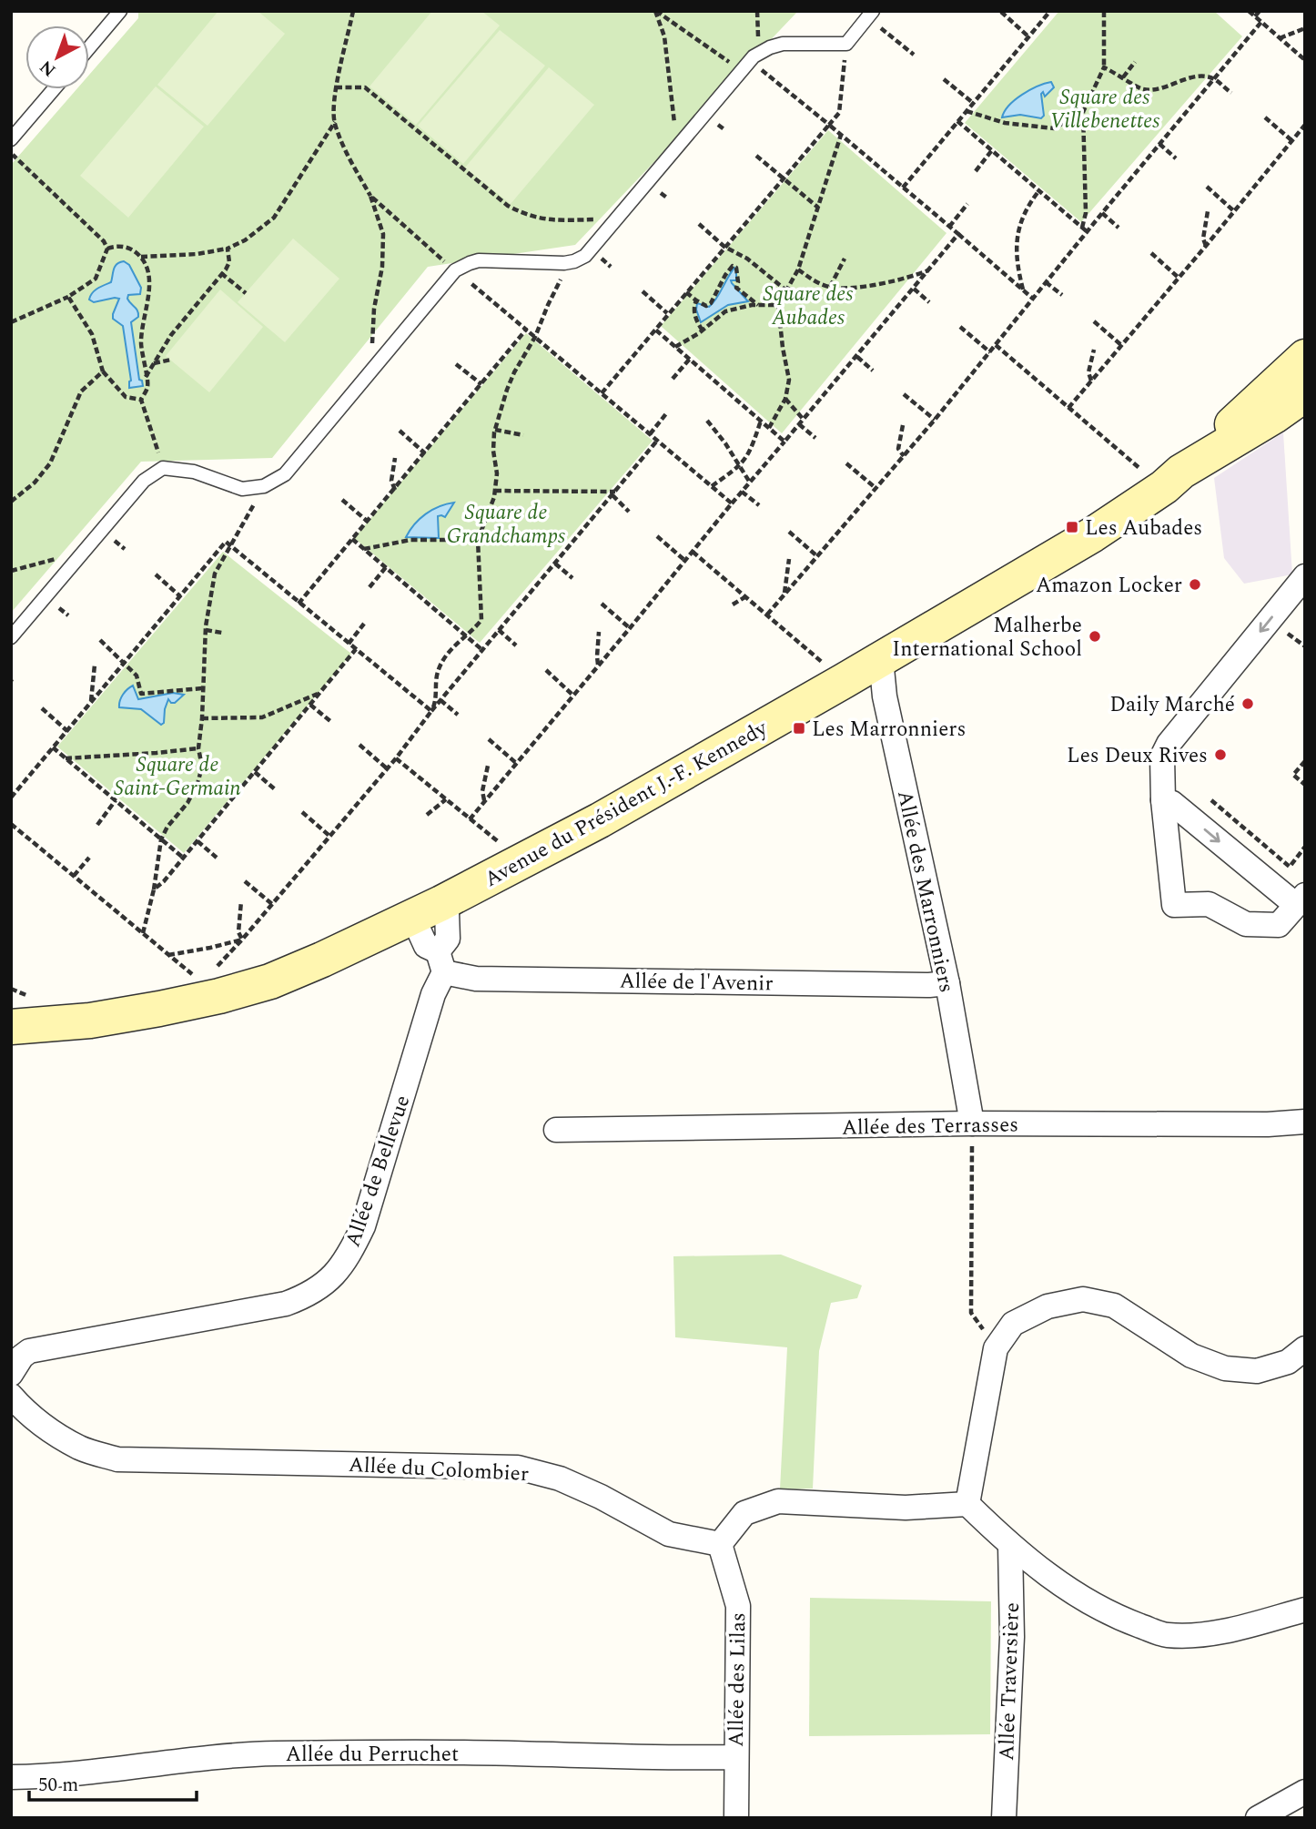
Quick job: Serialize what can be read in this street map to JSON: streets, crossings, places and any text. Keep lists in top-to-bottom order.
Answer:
{
  "streets": {
    "main road": ["Avenue du Président J.-F. Kennedy"],
    "street": [
      "Allée des Marronniers",
      "Allée de l'Avenir",
      "Allée des Terrasses",
      "Allée de Bellevue",
      "Allée du Colombier",
      "Allée des Lilas",
      "Allée Traversière",
      "Allée du Perruchet"
    ]
  },
  "crossings": [
    ["Avenue du Président J.-F. Kennedy", "Allée des Marronniers"],
    ["Avenue du Président J.-F. Kennedy", "Allée de Bellevue"],
    ["Allée des Marronniers", "Allée de l'Avenir"],
    ["Allée des Marronniers", "Allée des Terrasses"],
    ["Allée de l'Avenir", "Allée de Bellevue"],
    ["Allée du Colombier", "Allée des Lilas"],
    ["Allée des Lilas", "Allée du Perruchet"]
  ],
  "parks": [
    "Square des Villebenettes",
    "Square des Aubades",
    "Square de Grandchamps",
    "Square de Saint-Germain"
  ],
  "places": {
    "transit": ["Les Aubades", "Les Marronniers"],
    "other": [
      "Amazon Locker",
      "Malherbe International School",
      "Daily Marché",
      "Les Deux Rives"
    ]
  },
  "scale_bar": "50 m",
  "north": "bottom left"
}
